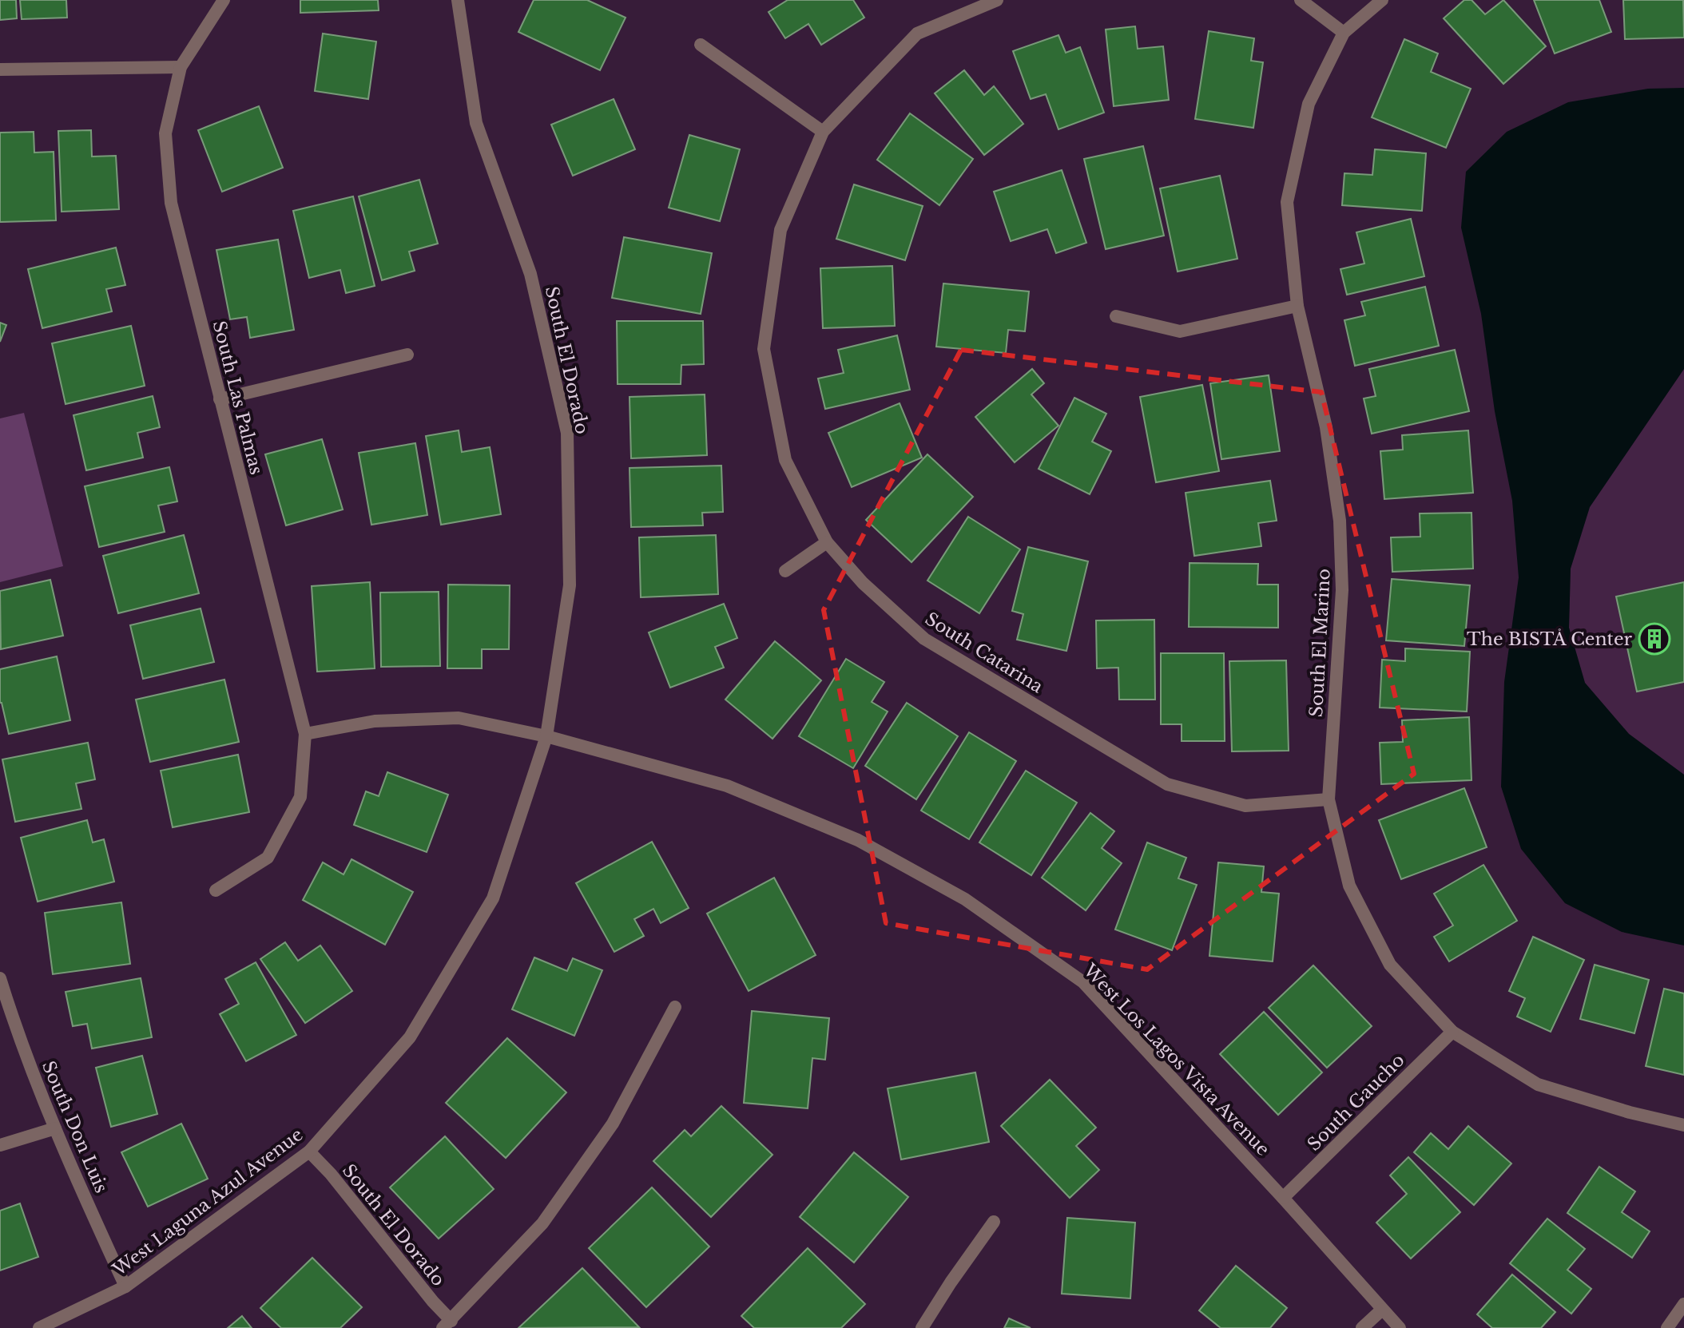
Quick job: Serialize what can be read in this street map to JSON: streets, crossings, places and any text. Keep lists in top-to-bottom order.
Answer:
{
  "streets": {
    "street": [
      "South El Dorado",
      "South Las Palmas",
      "South El Marino",
      "South Catarina",
      "West Los Lagos Vista Avenue",
      "South Gaucho",
      "South Don Luis",
      "West Laguna Azul Avenue"
    ]
  },
  "crossings": [
    ["South El Dorado", "West Los Lagos Vista Avenue"],
    ["South El Dorado", "West Laguna Azul Avenue"],
    ["South Las Palmas", "West Los Lagos Vista Avenue"],
    ["South El Marino", "South Catarina"],
    ["South El Marino", "South Gaucho"],
    ["West Los Lagos Vista Avenue", "South Gaucho"],
    ["West Los Lagos Vista Avenue", "West Laguna Azul Avenue"],
    ["South Don Luis", "West Laguna Azul Avenue"]
  ],
  "places": {
    "building": ["The BISTÅ Center"]
  }
}
